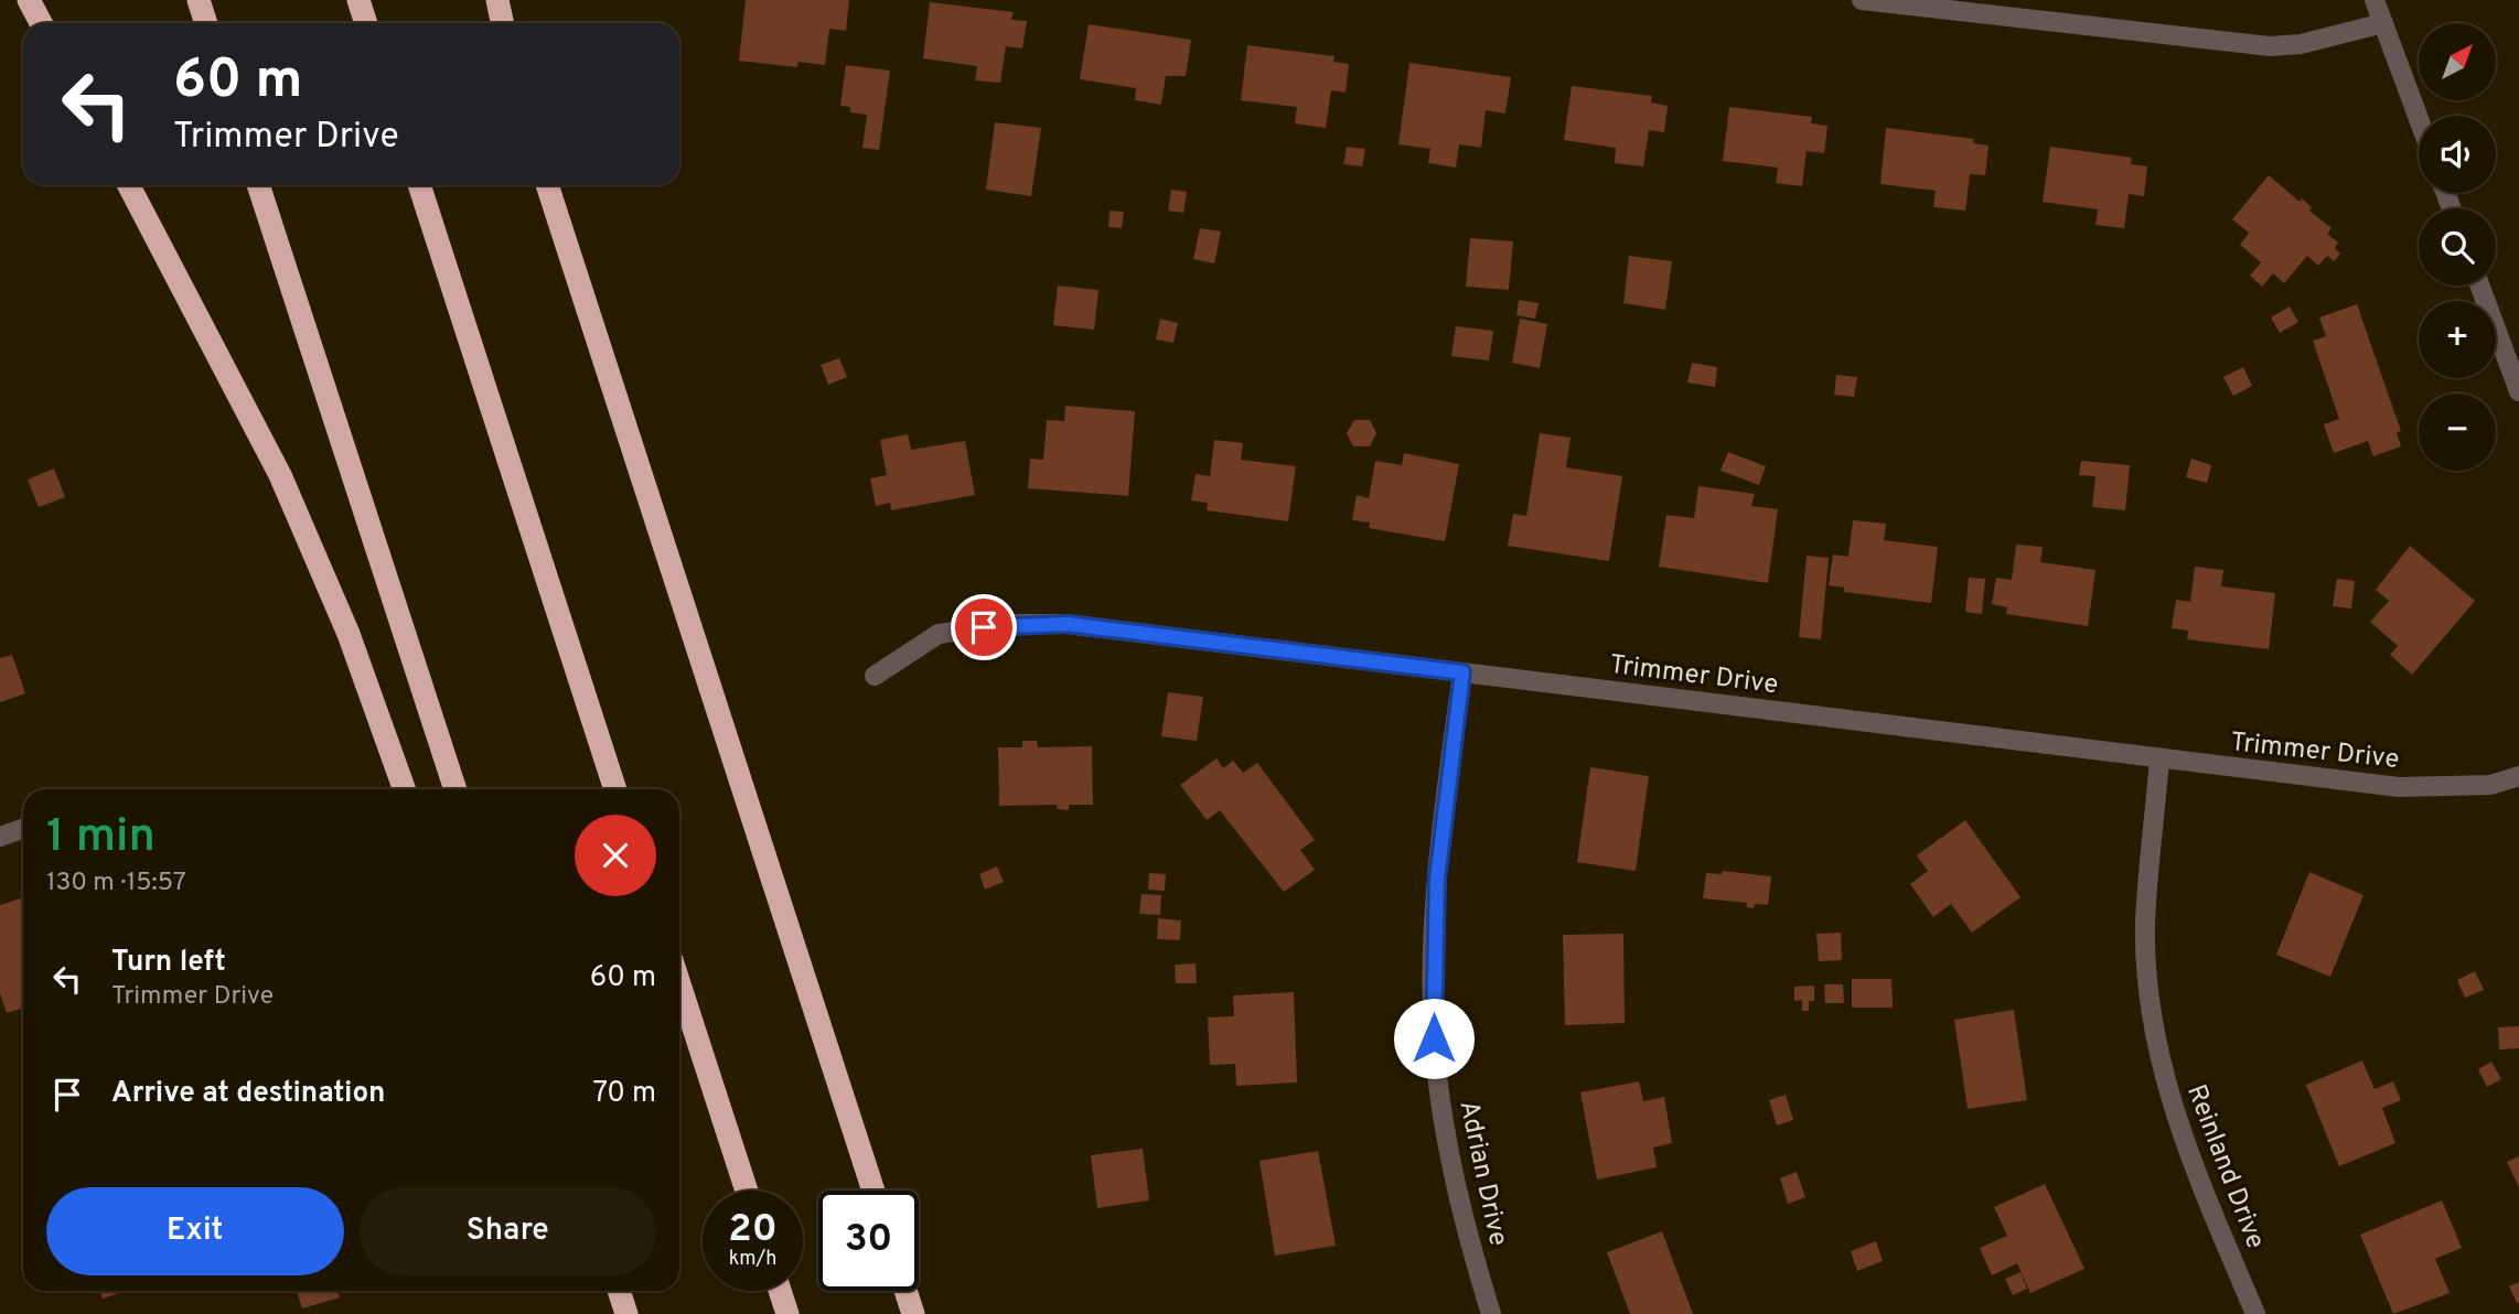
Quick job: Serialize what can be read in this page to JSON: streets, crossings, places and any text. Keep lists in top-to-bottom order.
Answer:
{
  "streets": {
    "street": ["Trimmer Drive", "Reinland Drive", "Adrian Drive"]
  },
  "crossings": [
    ["Trimmer Drive", "Reinland Drive"],
    ["Trimmer Drive", "Adrian Drive"]
  ],
  "north": "top right",
  "page": {
    "map_buttons": ["+", "−"],
    "turn": ["60 m", "Trimmer Drive"],
    "heading": ["1 min", "130 m · 15:57"],
    "list": [
      {
        "name": "Turn left",
        "note": "Trimmer Drive",
        "value": "60 m"
      },
      {
        "name": "Arrive at destination",
        "value": "70 m"
      }
    ],
    "buttons": ["Exit", "Share"],
    "speed": "20 km/h",
    "limit": "30"
  }
}
